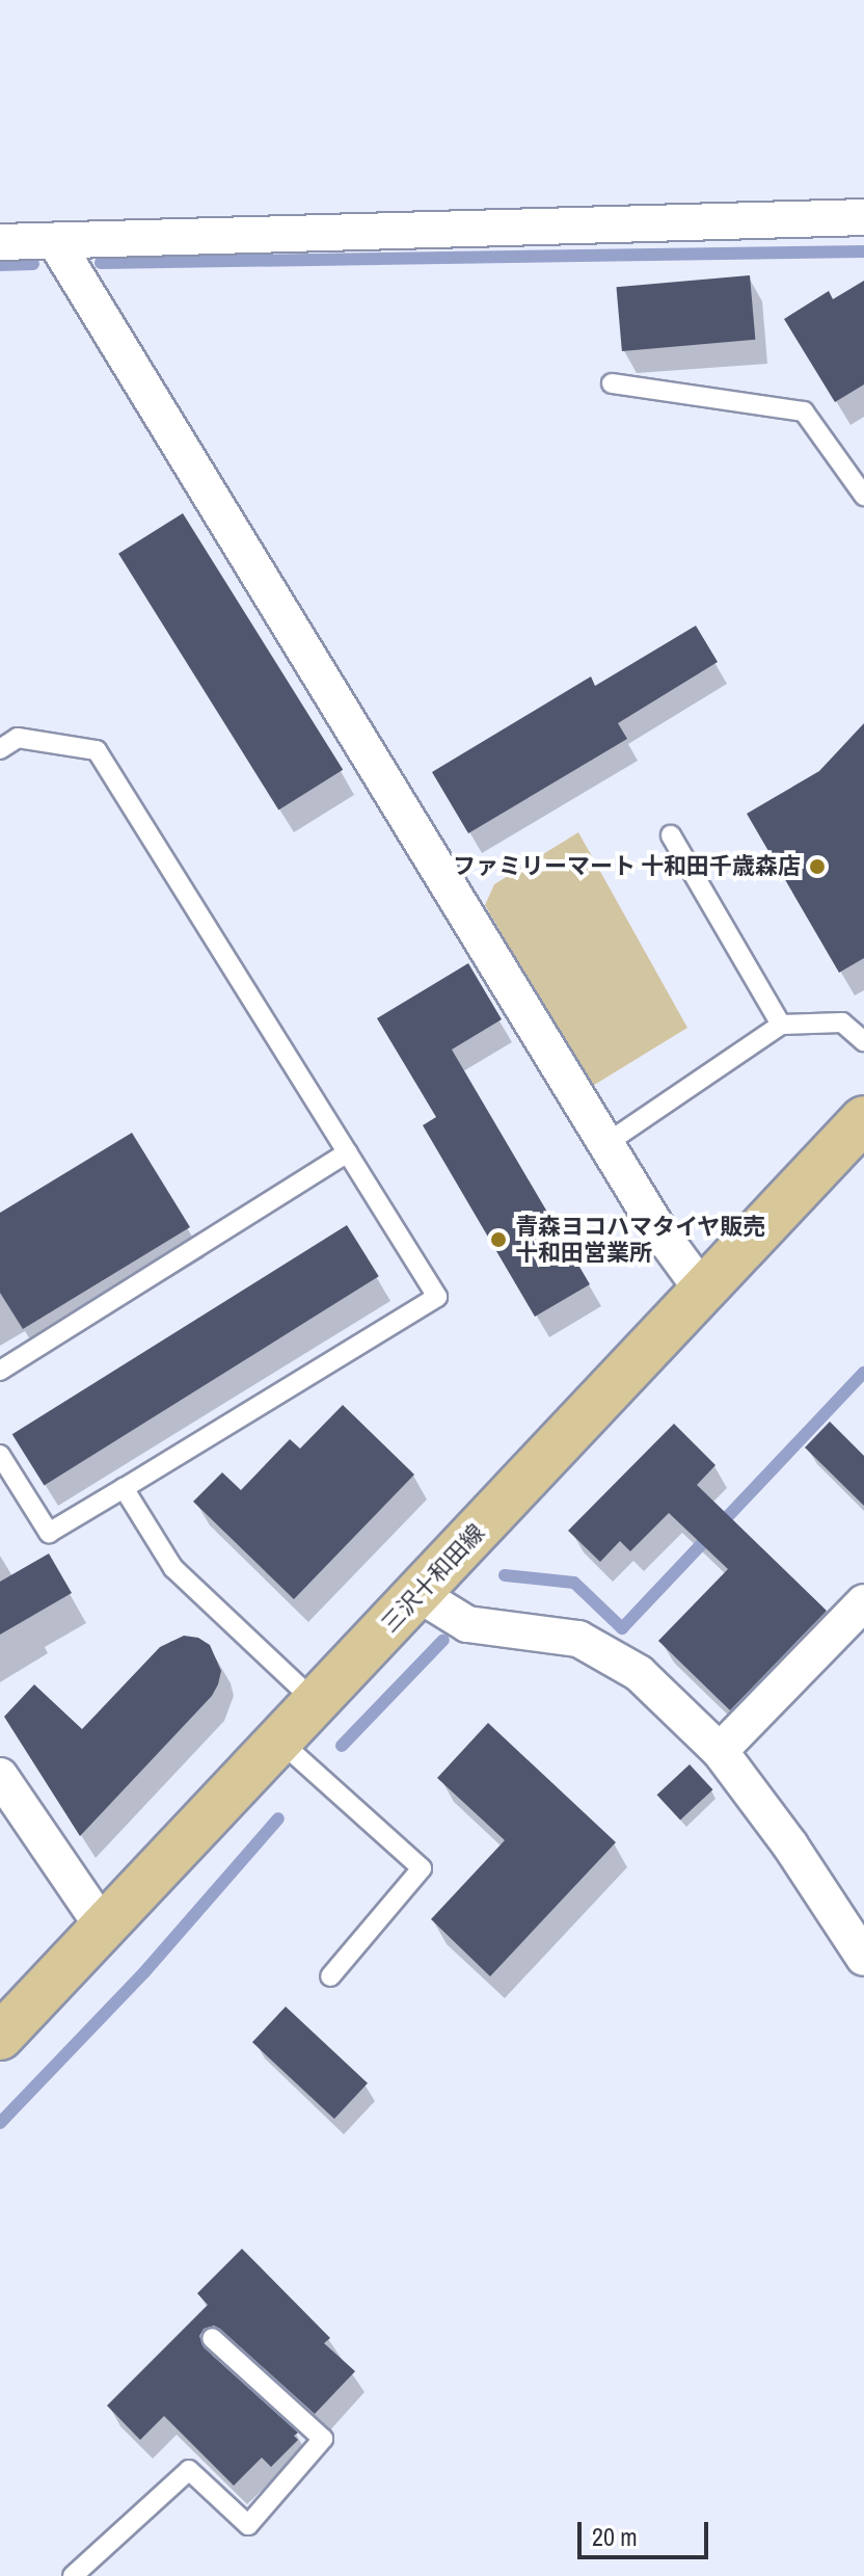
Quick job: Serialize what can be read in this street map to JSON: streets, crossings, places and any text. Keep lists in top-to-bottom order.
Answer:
{
  "streets": {
    "main road": ["三沢十和田線"]
  },
  "places": ["ファミリーマート 十和田千歳森店", "青森ヨコハマタイヤ販売 十和田営業所"],
  "scale_bar": "20 m"
}
